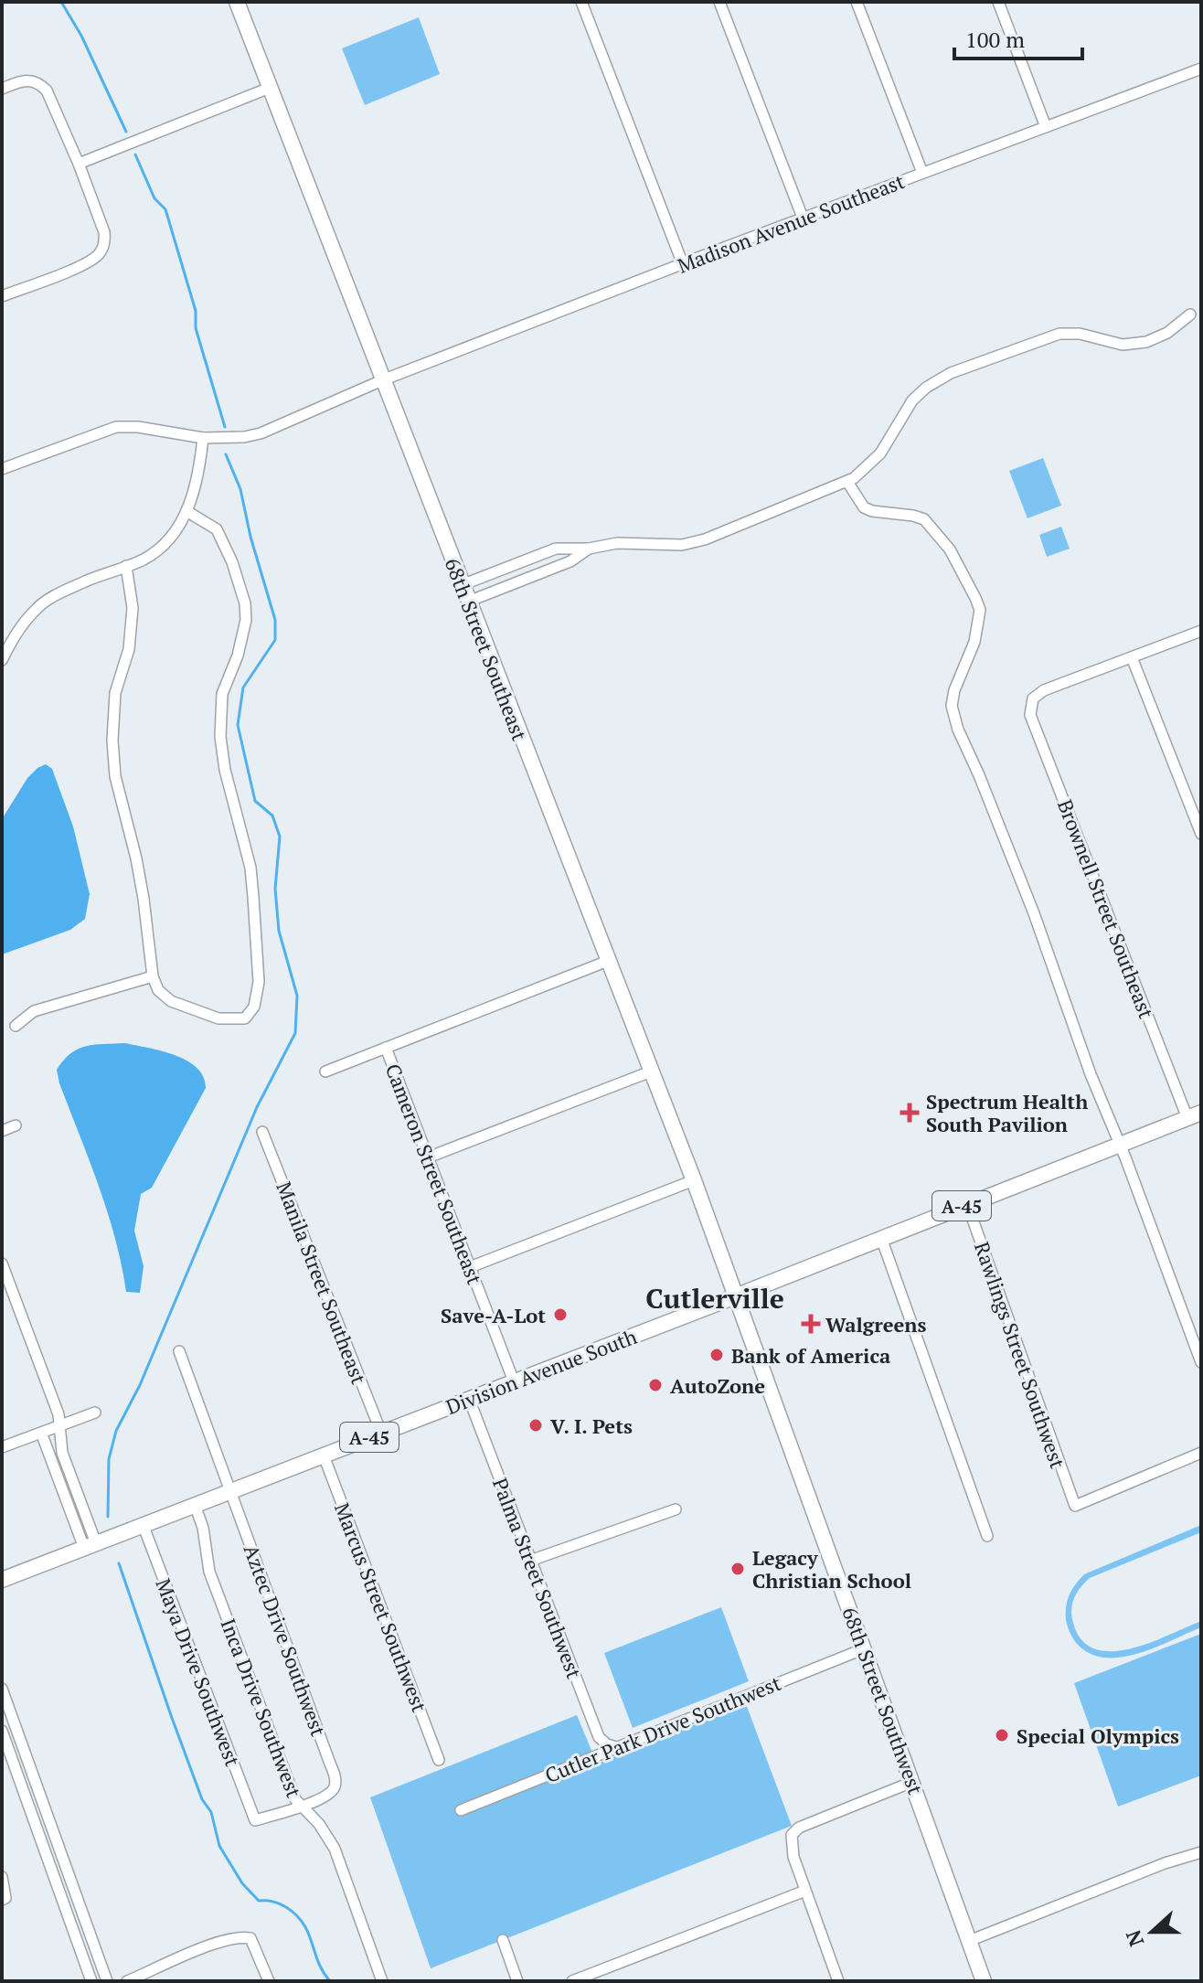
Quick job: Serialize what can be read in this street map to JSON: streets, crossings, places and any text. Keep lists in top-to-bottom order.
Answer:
{
  "streets": {
    "main road": [
      "68th Street Southeast",
      "A-45",
      "Division Avenue South",
      "68th Street Southwest"
    ],
    "street": [
      "Madison Avenue Southeast",
      "Brownell Street Southeast",
      "Cameron Street Southeast",
      "Manila Street Southeast",
      "Rawlings Street Southwest",
      "Palma Street Southwest",
      "Marcus Street Southwest",
      "Aztec Drive Southwest",
      "Maya Drive Southwest",
      "Inca Drive Southwest",
      "Cutler Park Drive Southwest"
    ]
  },
  "crossings": [
    ["Madison Avenue Southeast", "68th Street Southeast"],
    ["68th Street Southeast", "Division Avenue South"],
    ["68th Street Southeast", "68th Street Southwest"],
    ["Brownell Street Southeast", "Division Avenue South"],
    ["Cameron Street Southeast", "Division Avenue South"],
    ["Manila Street Southeast", "Division Avenue South"],
    ["Rawlings Street Southwest", "Division Avenue South"],
    ["Division Avenue South", "Palma Street Southwest"],
    ["Division Avenue South", "Marcus Street Southwest"],
    ["Division Avenue South", "Aztec Drive Southwest"],
    ["Division Avenue South", "Maya Drive Southwest"],
    ["Division Avenue South", "68th Street Southwest"],
    ["Division Avenue South", "Inca Drive Southwest"],
    ["Palma Street Southwest", "Cutler Park Drive Southwest"],
    ["Aztec Drive Southwest", "Maya Drive Southwest"],
    ["Aztec Drive Southwest", "Inca Drive Southwest"],
    ["Maya Drive Southwest", "Inca Drive Southwest"],
    ["68th Street Southwest", "Cutler Park Drive Southwest"]
  ],
  "districts": ["Cutlerville"],
  "places": {
    "health": ["Spectrum Health South Pavilion", "Walgreens"],
    "other": [
      "Save-A-Lot",
      "Bank of America",
      "AutoZone",
      "V. I. Pets",
      "Legacy Christian School",
      "Special Olympics"
    ]
  },
  "scale_bar": "100 m",
  "north": "left"
}
